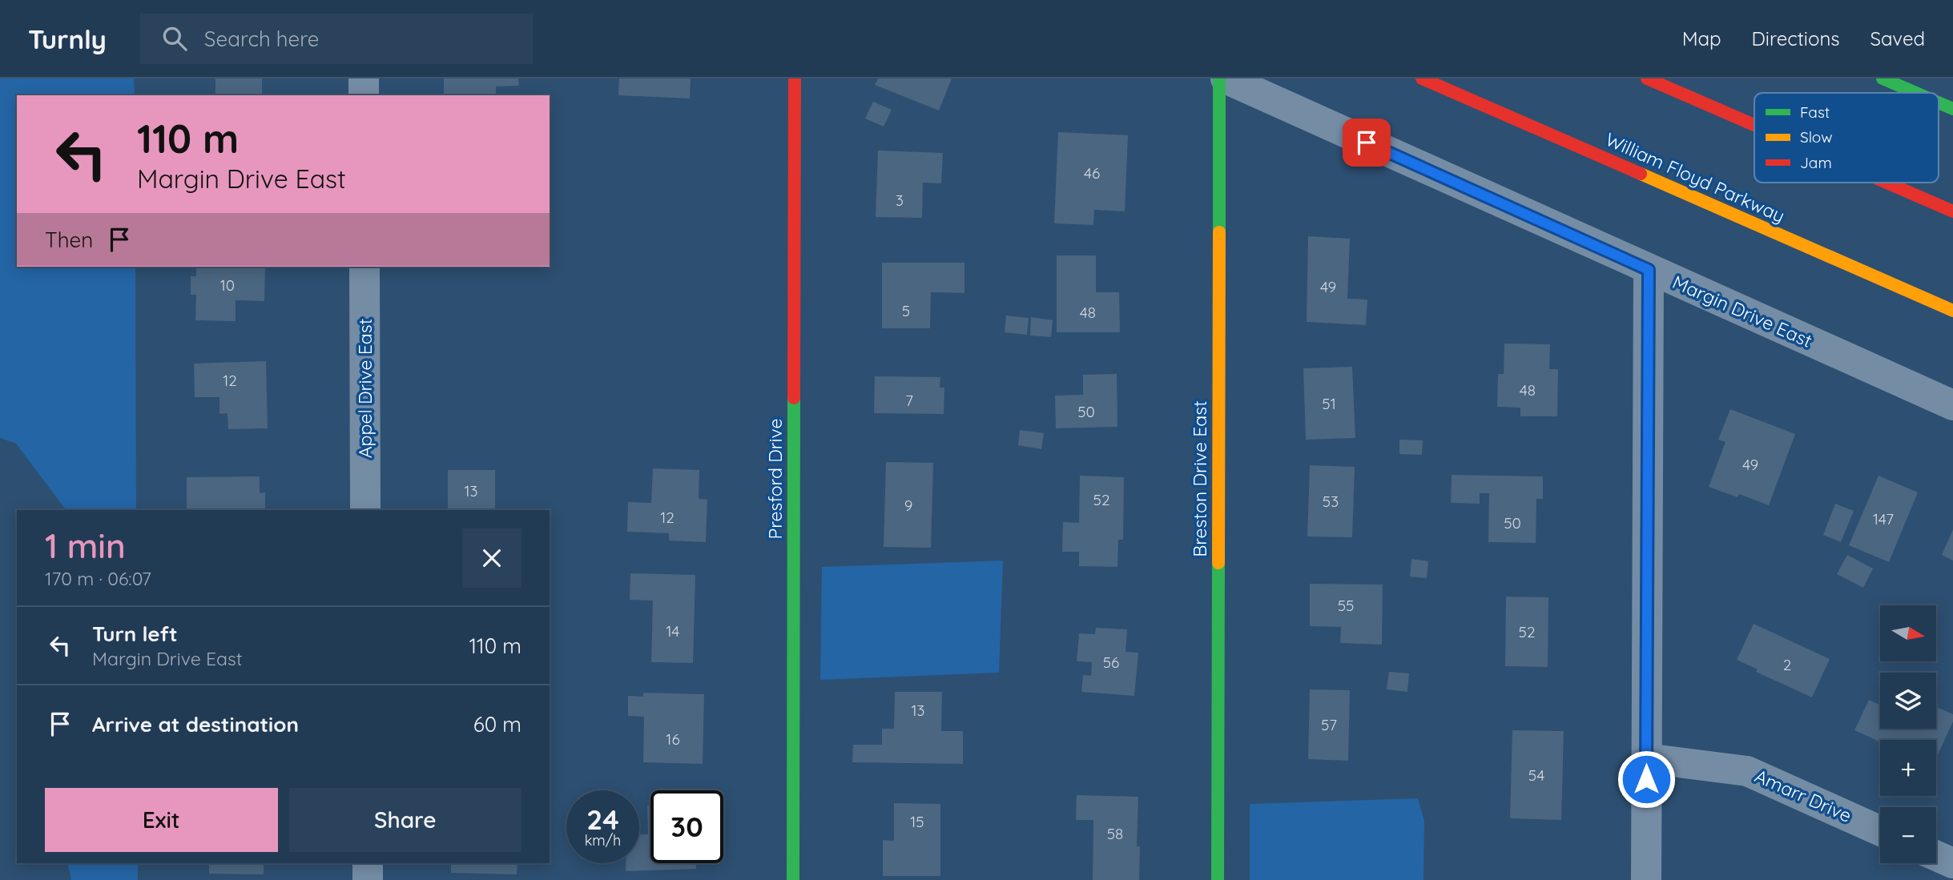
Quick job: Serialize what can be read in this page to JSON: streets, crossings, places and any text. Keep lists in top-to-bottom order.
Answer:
{
  "streets": {
    "main road": ["William Floyd Parkway", "Presford Drive", "Breston Drive East"],
    "street": ["Margin Drive East", "Appel Drive East", "Amarr Drive"]
  },
  "house_numbers": [
    "46",
    "3",
    "10",
    "49",
    "5",
    "48",
    "12",
    "48",
    "7",
    "51",
    "50",
    "49",
    "13",
    "52",
    "53",
    "9",
    "12",
    "147",
    "50",
    "55",
    "14",
    "52",
    "56",
    "2",
    "13",
    "57",
    "16",
    "54",
    "15",
    "58"
  ],
  "legend": ["Fast", "Slow", "Jam"],
  "north": "right",
  "page": {
    "header": "Turnly",
    "search": "Search here",
    "nav": ["Map", "Directions", "Saved"],
    "turn": ["110 m", "Margin Drive East"],
    "then": "Then",
    "heading": ["1 min", "170 m · 06:07"],
    "map_buttons": ["+", "−"],
    "list": [
      {
        "name": "Turn left",
        "note": "Margin Drive East",
        "value": "110 m"
      },
      {
        "name": "Arrive at destination",
        "value": "60 m"
      }
    ],
    "buttons": ["Exit", "Share"],
    "speed": "24 km/h",
    "limit": "30"
  }
}
